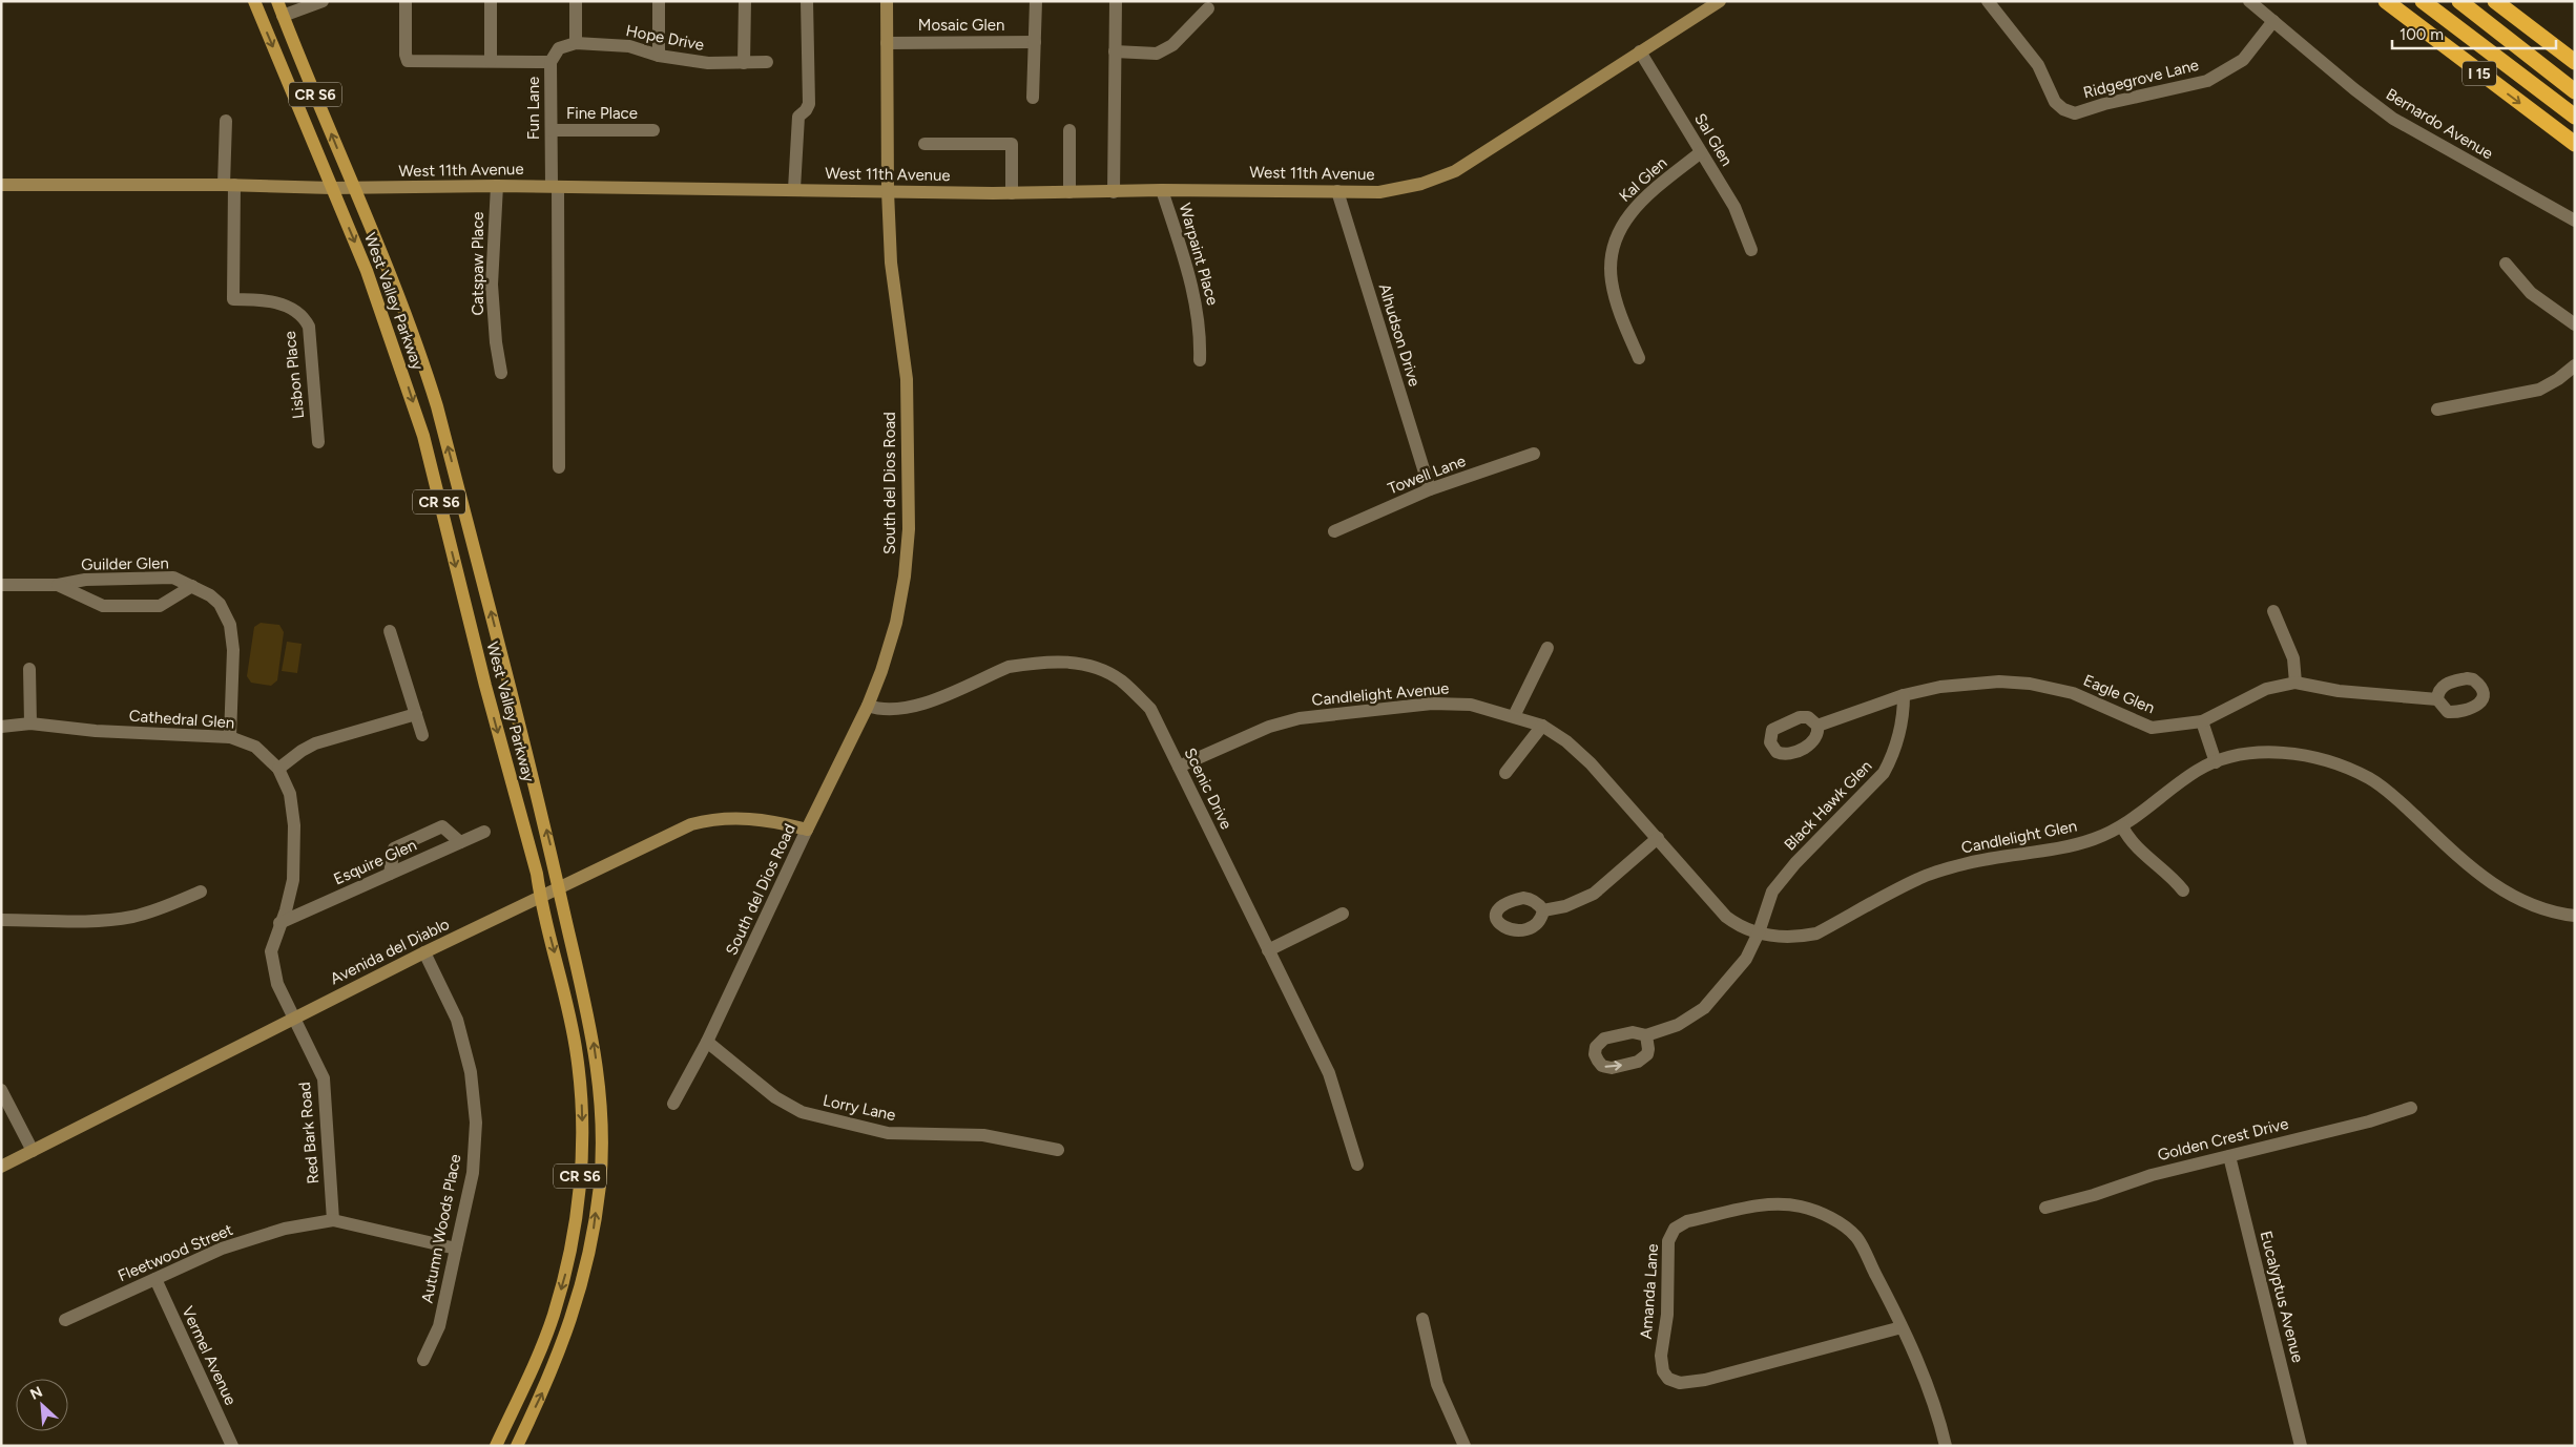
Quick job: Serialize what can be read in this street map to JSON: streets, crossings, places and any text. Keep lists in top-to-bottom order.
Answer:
{
  "streets": {
    "highway": ["I 15"],
    "main road": ["CR S6", "West Valley Parkway"],
    "street": [
      "Mosaic Glen",
      "Hope Drive",
      "Ridgegrove Lane",
      "Fun Lane",
      "Fine Place",
      "Bernardo Avenue",
      "Sal Glen",
      "West 11th Avenue",
      "Kal Glen",
      "Warpaint Place",
      "Catspaw Place",
      "Alhudson Drive",
      "Lisbon Place",
      "Towell Lane",
      "South del Dios Road",
      "Guilder Glen",
      "Candlelight Avenue",
      "Eagle Glen",
      "Cathedral Glen",
      "Scenic Drive",
      "Black Hawk Glen",
      "Candlelight Glen",
      "Esquire Glen",
      "Avenida del Diablo",
      "Lorry Lane",
      "Red Bark Road",
      "Golden Crest Drive",
      "Autumn Woods Place",
      "Fleetwood Street",
      "Amanda Lane",
      "Eucalyptus Avenue",
      "Vermel Avenue"
    ]
  },
  "crossings": [
    ["Mosaic Glen", "South del Dios Road"],
    ["Ridgegrove Lane", "Bernardo Avenue"],
    ["Fun Lane", "Fine Place"],
    ["Fun Lane", "West 11th Avenue"],
    ["Sal Glen", "West 11th Avenue"],
    ["Sal Glen", "Kal Glen"],
    ["West 11th Avenue", "Warpaint Place"],
    ["West 11th Avenue", "Catspaw Place"],
    ["West 11th Avenue", "West Valley Parkway"],
    ["West 11th Avenue", "Alhudson Drive"],
    ["West 11th Avenue", "Lisbon Place"],
    ["West 11th Avenue", "South del Dios Road"],
    ["West Valley Parkway", "Avenida del Diablo"],
    ["Alhudson Drive", "Towell Lane"],
    ["South del Dios Road", "Scenic Drive"],
    ["South del Dios Road", "Avenida del Diablo"],
    ["South del Dios Road", "Lorry Lane"],
    ["Guilder Glen", "Cathedral Glen"],
    ["Candlelight Avenue", "Scenic Drive"],
    ["Candlelight Avenue", "Black Hawk Glen"],
    ["Candlelight Avenue", "Candlelight Glen"],
    ["Eagle Glen", "Black Hawk Glen"],
    ["Cathedral Glen", "Esquire Glen"],
    ["Cathedral Glen", "Avenida del Diablo"],
    ["Cathedral Glen", "Red Bark Road"],
    ["Black Hawk Glen", "Candlelight Glen"],
    ["Avenida del Diablo", "Red Bark Road"],
    ["Avenida del Diablo", "Autumn Woods Place"],
    ["Red Bark Road", "Fleetwood Street"],
    ["Golden Crest Drive", "Eucalyptus Avenue"],
    ["Autumn Woods Place", "Fleetwood Street"],
    ["Fleetwood Street", "Vermel Avenue"]
  ],
  "scale_bar": "100 m",
  "north": "top left"
}
